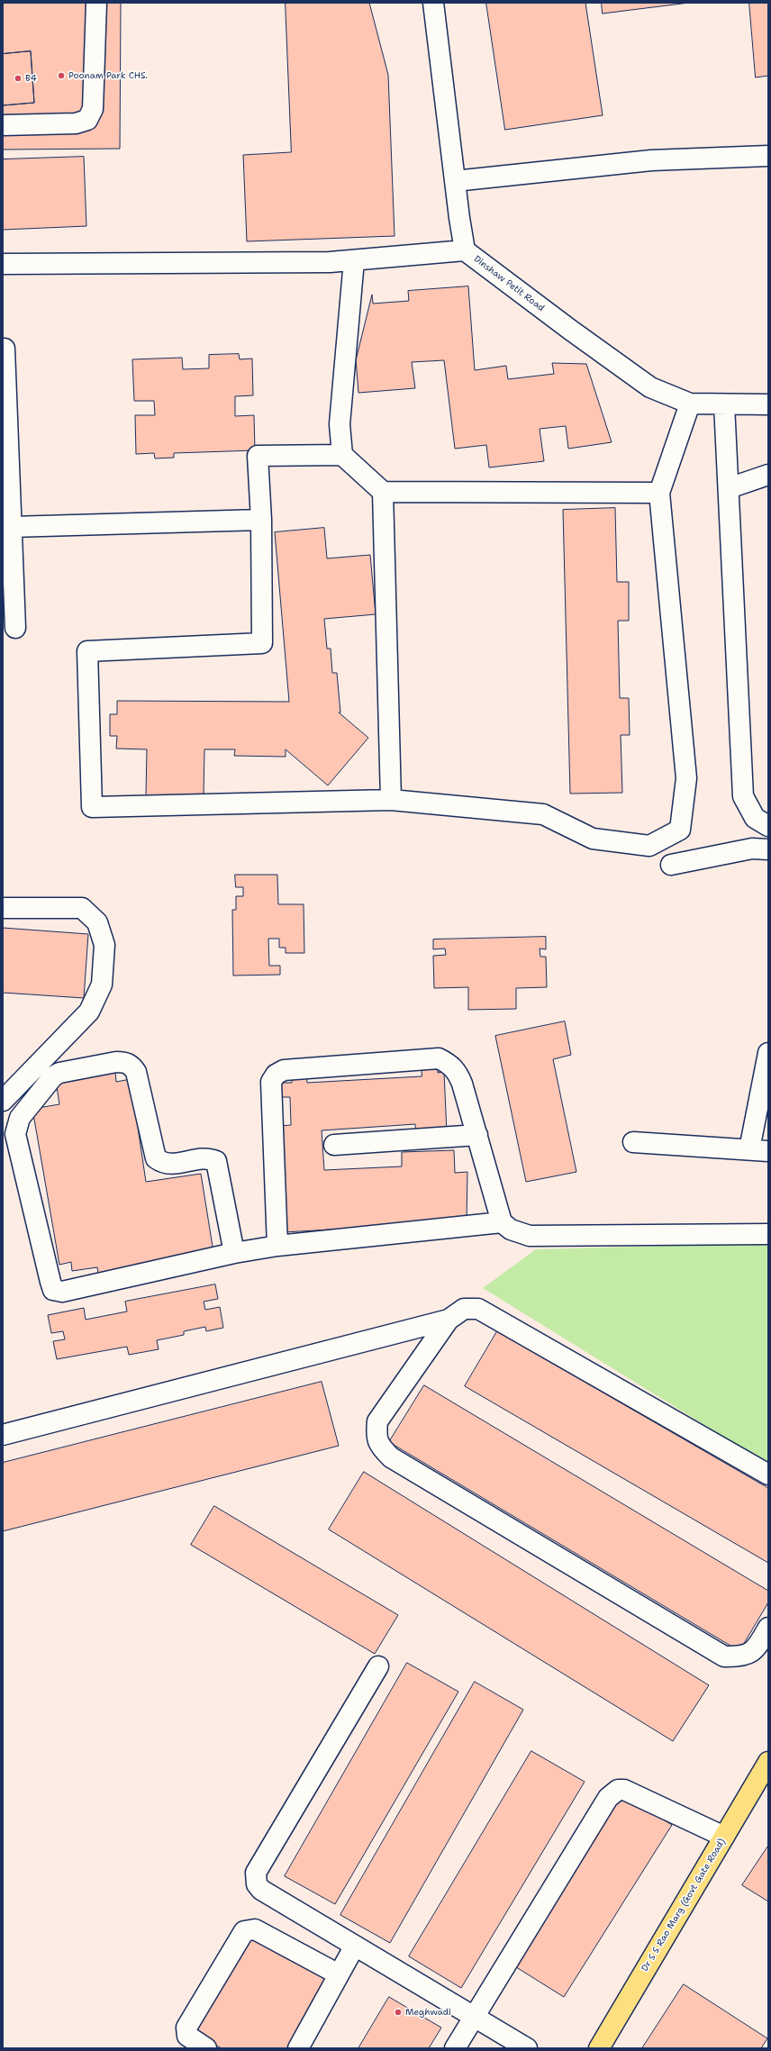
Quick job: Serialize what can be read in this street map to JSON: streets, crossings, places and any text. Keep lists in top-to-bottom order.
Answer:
{
  "streets": {
    "main road": ["Dr S S Rao Marg (Govt Gate Road)"],
    "street": ["Dinshaw Petit Road"]
  },
  "places": ["Poonam Park CHS.", "B4", "Meghwadi"]
}
